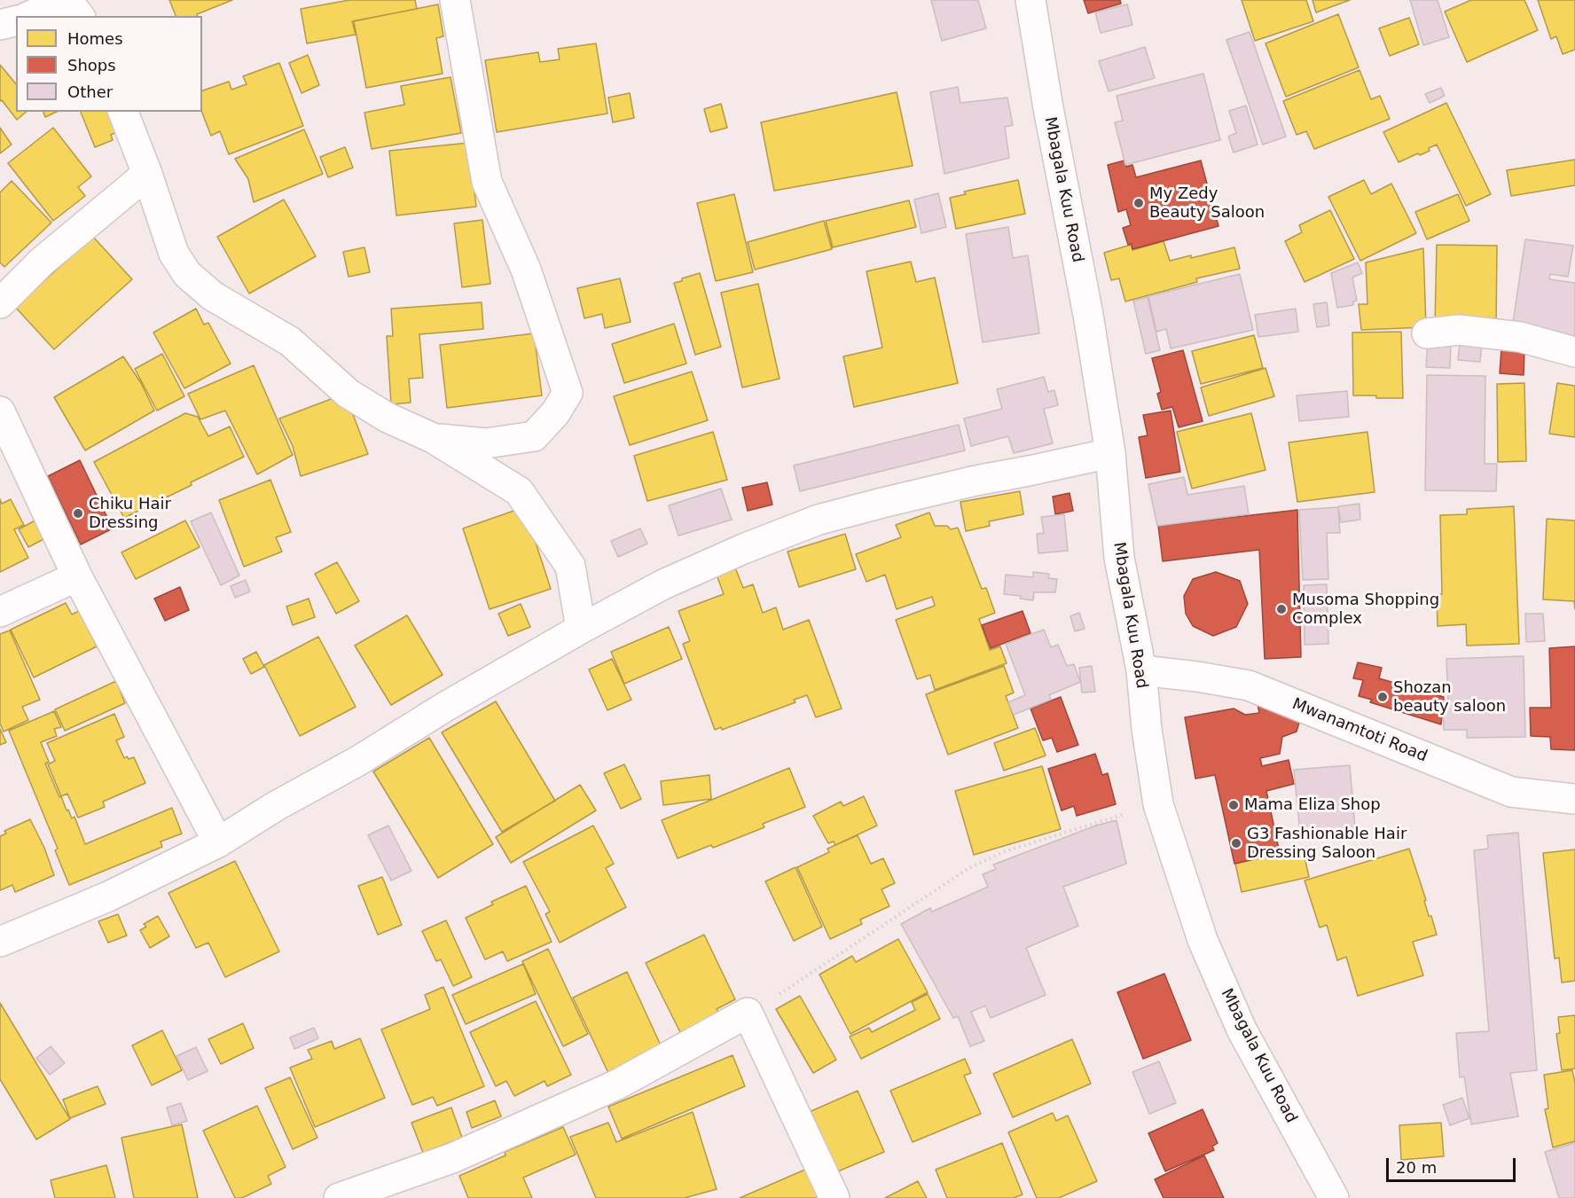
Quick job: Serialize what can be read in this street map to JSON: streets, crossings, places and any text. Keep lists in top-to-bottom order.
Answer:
{
  "streets": {
    "street": ["Mbagala Kuu Road", "Mwanamtoti Road"]
  },
  "crossings": [
    ["Mbagala Kuu Road", "Mwanamtoti Road"]
  ],
  "places": [
    "My Zedy Beauty Saloon",
    "Chiku Hair Dressing",
    "Musoma Shopping Complex",
    "Shozan beauty saloon",
    "Mama Eliza Shop",
    "G3 Fashionable Hair Dressing Saloon"
  ],
  "legend": ["Homes", "Shops", "Other"],
  "scale_bar": "20 m"
}
